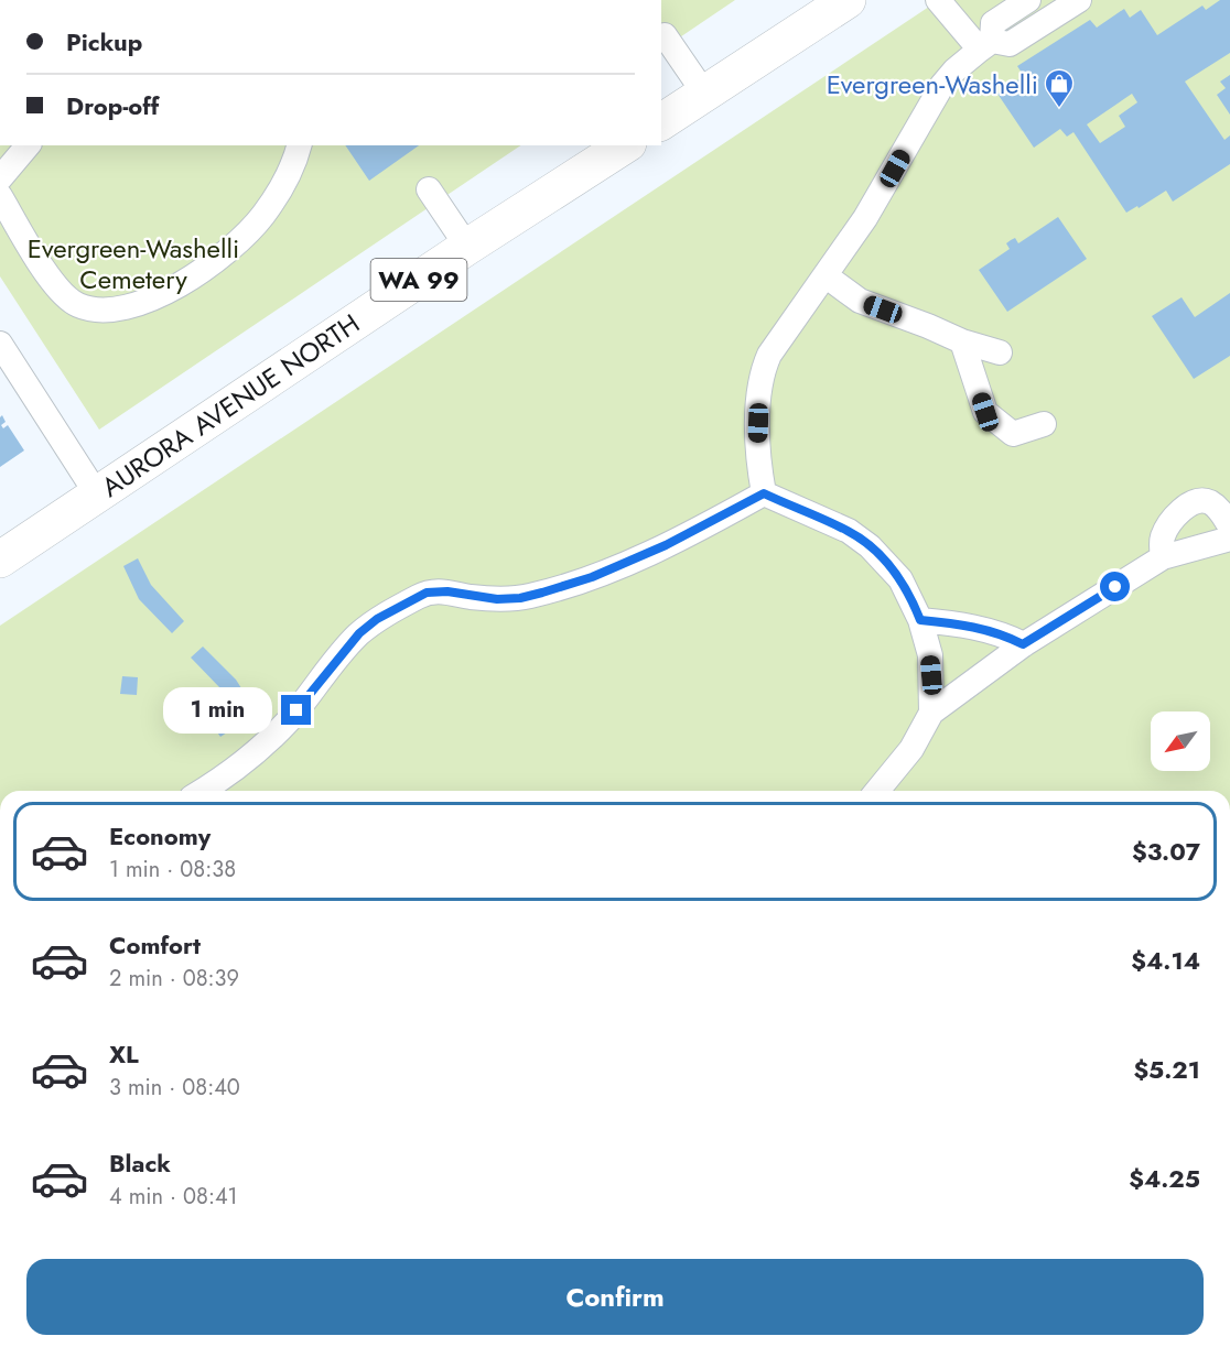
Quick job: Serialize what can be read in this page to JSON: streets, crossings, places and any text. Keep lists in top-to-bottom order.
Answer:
{
  "streets": {
    "highway": ["WA 99", "AURORA AVENUE NORTH"]
  },
  "parks": ["Evergreen-Washelli Cemetery"],
  "places": {
    "shop": ["Evergreen-Washelli"]
  },
  "north": "bottom left",
  "page": {
    "banner": ["Pickup", "Drop-off"],
    "bubble": "1 min",
    "list": [
      {
        "name": "Economy",
        "note": "1 min · 08:38",
        "value": "$3.07"
      },
      {
        "name": "Comfort",
        "note": "2 min · 08:39",
        "value": "$4.14"
      },
      {
        "name": "XL",
        "note": "3 min · 08:40",
        "value": "$5.21"
      },
      {
        "name": "Black",
        "note": "4 min · 08:41",
        "value": "$4.25"
      }
    ],
    "buttons": "Confirm"
  }
}
